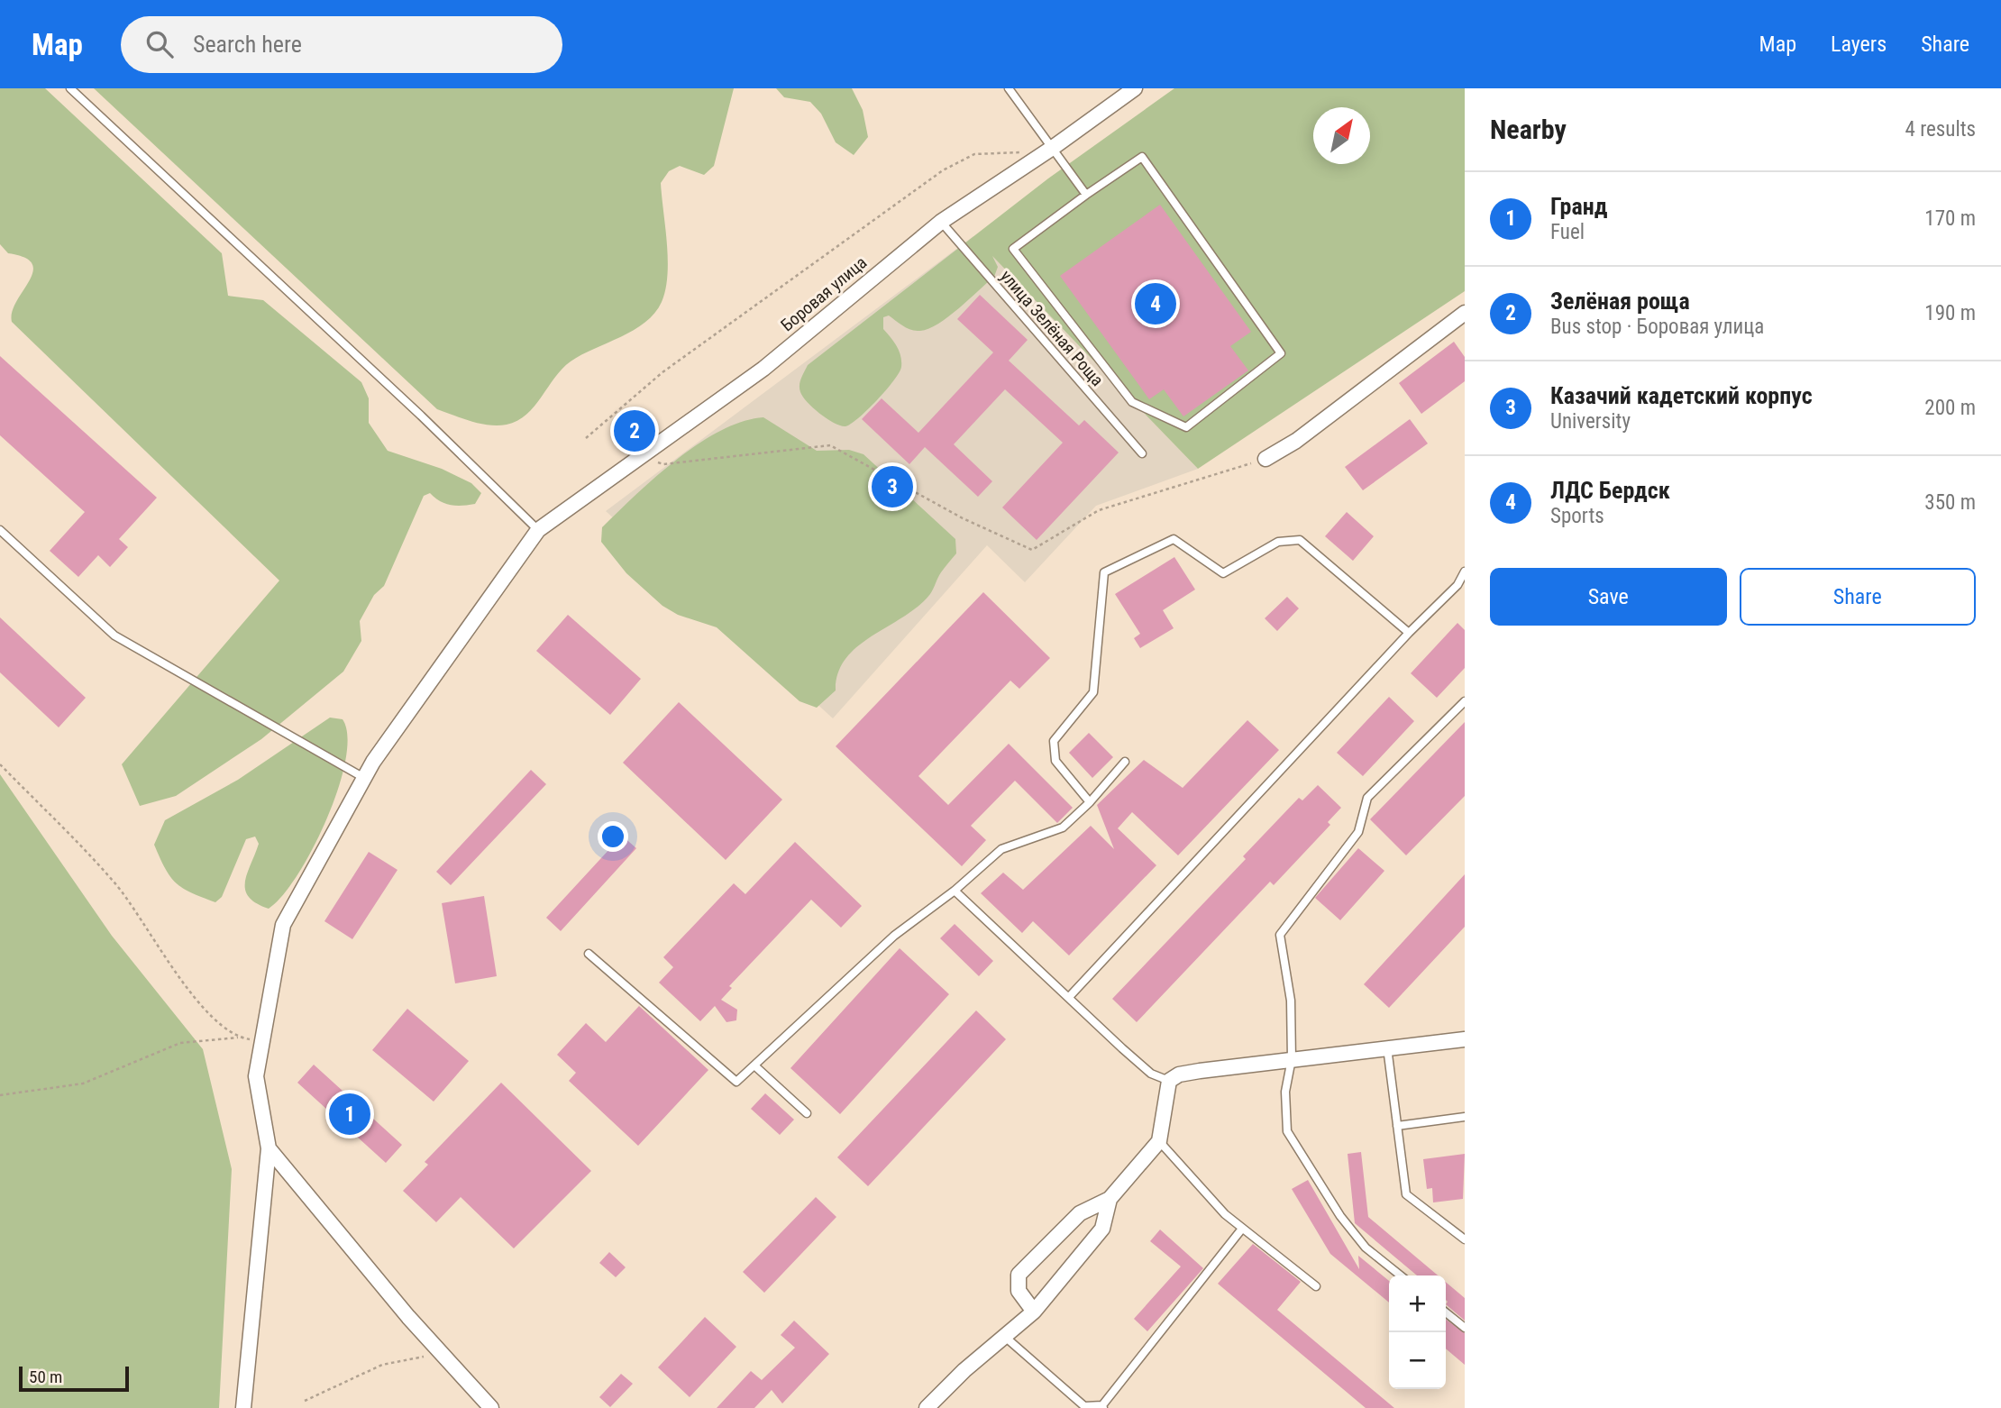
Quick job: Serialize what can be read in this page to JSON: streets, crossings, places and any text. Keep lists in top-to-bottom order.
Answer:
{
  "streets": {
    "street": ["Боровая улица"],
    "lane": ["улица Зелёная Роща"]
  },
  "crossings": [
    ["Боровая улица", "улица Зелёная Роща"]
  ],
  "scale_bar": "50 m",
  "north": "top right",
  "page": {
    "header": "Map",
    "search": "Search here",
    "nav": ["Map", "Layers", "Share"],
    "heading": ["Nearby", "4 results"],
    "list": [
      {
        "mark": "1",
        "name": "Гранд",
        "note": "Fuel",
        "value": "170 m"
      },
      {
        "mark": "2",
        "name": "Зелёная роща",
        "note": "Bus stop · Боровая улица",
        "value": "190 m"
      },
      {
        "mark": "3",
        "name": "Казачий кадетский корпус",
        "note": "University",
        "value": "200 m"
      },
      {
        "mark": "4",
        "name": "ЛДС Бердск",
        "note": "Sports",
        "value": "350 m"
      }
    ],
    "pins": [
      "4",
      "2",
      "3",
      "1"
    ],
    "buttons": ["Save", "Share"],
    "map_buttons": ["+", "−"],
    "scale": "50 m"
  }
}
